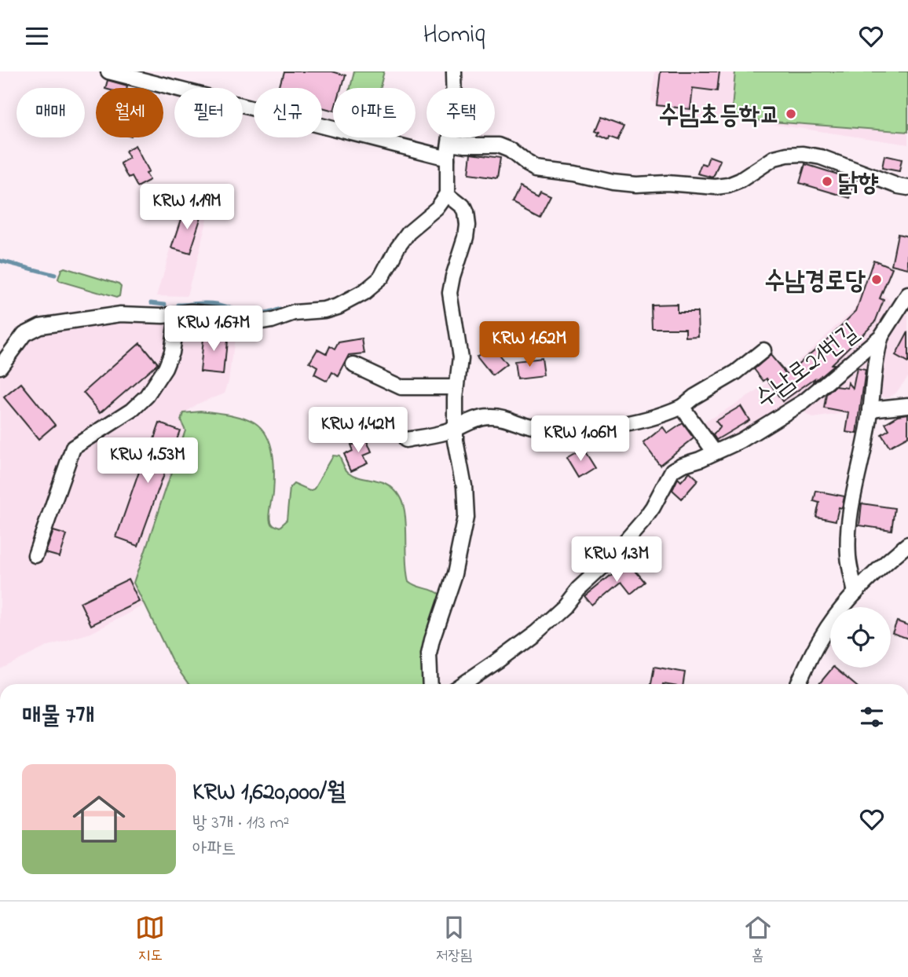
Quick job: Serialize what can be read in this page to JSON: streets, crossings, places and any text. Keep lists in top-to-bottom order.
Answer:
{
  "streets": {
    "street": ["수남로21번길"]
  },
  "places": ["수남초등학교", "닭향", "수남경로당"],
  "page": {
    "header": "Homiq",
    "chip": [
      "매매",
      "월세",
      "필터",
      "신규",
      "아파트",
      "주택"
    ],
    "price": [
      "KRW 1.19M",
      "KRW 1.67M",
      "KRW 1.62M",
      "KRW 1.42M",
      "KRW 1.06M",
      "KRW 1.53M",
      "KRW 1.3M"
    ],
    "heading": "매물 7개",
    "list": [
      {
        "name": "KRW 1,620,000/월",
        "note": "방 3개 · 113 m² · 아파트"
      }
    ],
    "tabs": ["지도", "저장됨", "홈"]
  }
}
